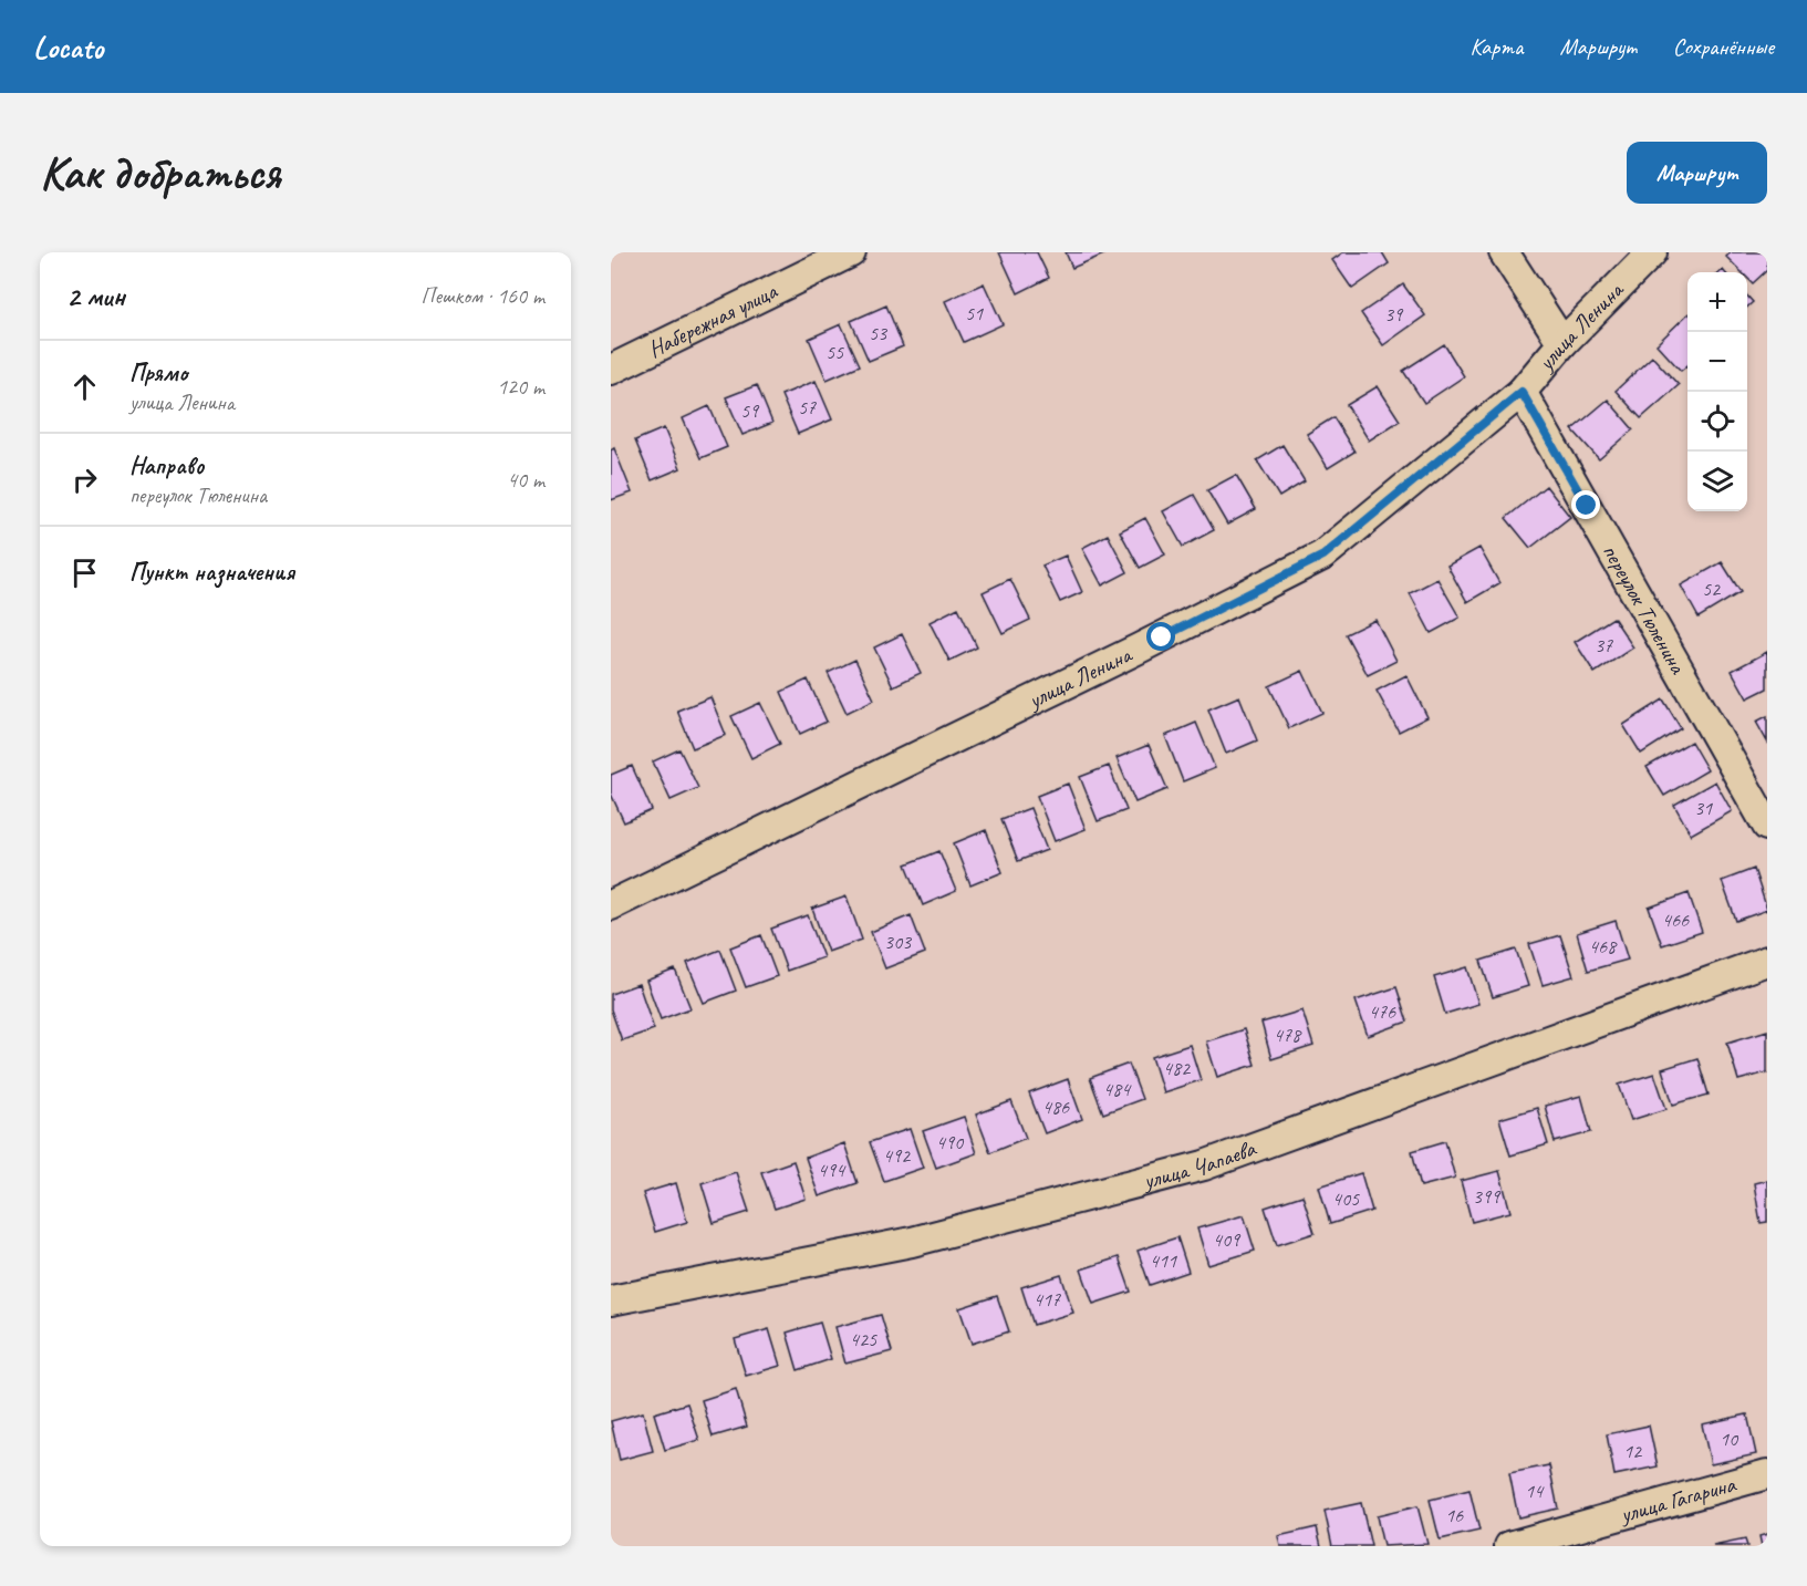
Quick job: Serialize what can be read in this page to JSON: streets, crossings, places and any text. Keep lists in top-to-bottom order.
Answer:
{
  "streets": {
    "street": [
      "Набережная улица",
      "улица Ленина",
      "переулок Тюленина",
      "улица Чапаева",
      "улица Гагарина"
    ]
  },
  "crossings": [
    ["улица Ленина", "переулок Тюленина"]
  ],
  "house_numbers": [
    "51",
    "39",
    "53",
    "55",
    "57",
    "59",
    "52",
    "37",
    "31",
    "466",
    "303",
    "468",
    "476",
    "478",
    "482",
    "484",
    "486",
    "490",
    "492",
    "494",
    "399",
    "405",
    "409",
    "411",
    "417",
    "425",
    "10",
    "12",
    "14",
    "16"
  ],
  "page": {
    "header": "Locato",
    "nav": ["Карта", "Маршрут", "Сохранённые"],
    "buttons": "Маршрут",
    "title": "Как добраться",
    "heading": ["2 мин", "Пешком · 160 m"],
    "map_buttons": ["+", "−"],
    "list": [
      ["Прямо", "улица Ленина", "120 m"],
      ["Направо", "переулок Тюленина", "40 m"],
      "Пункт назначения"
    ]
  }
}
